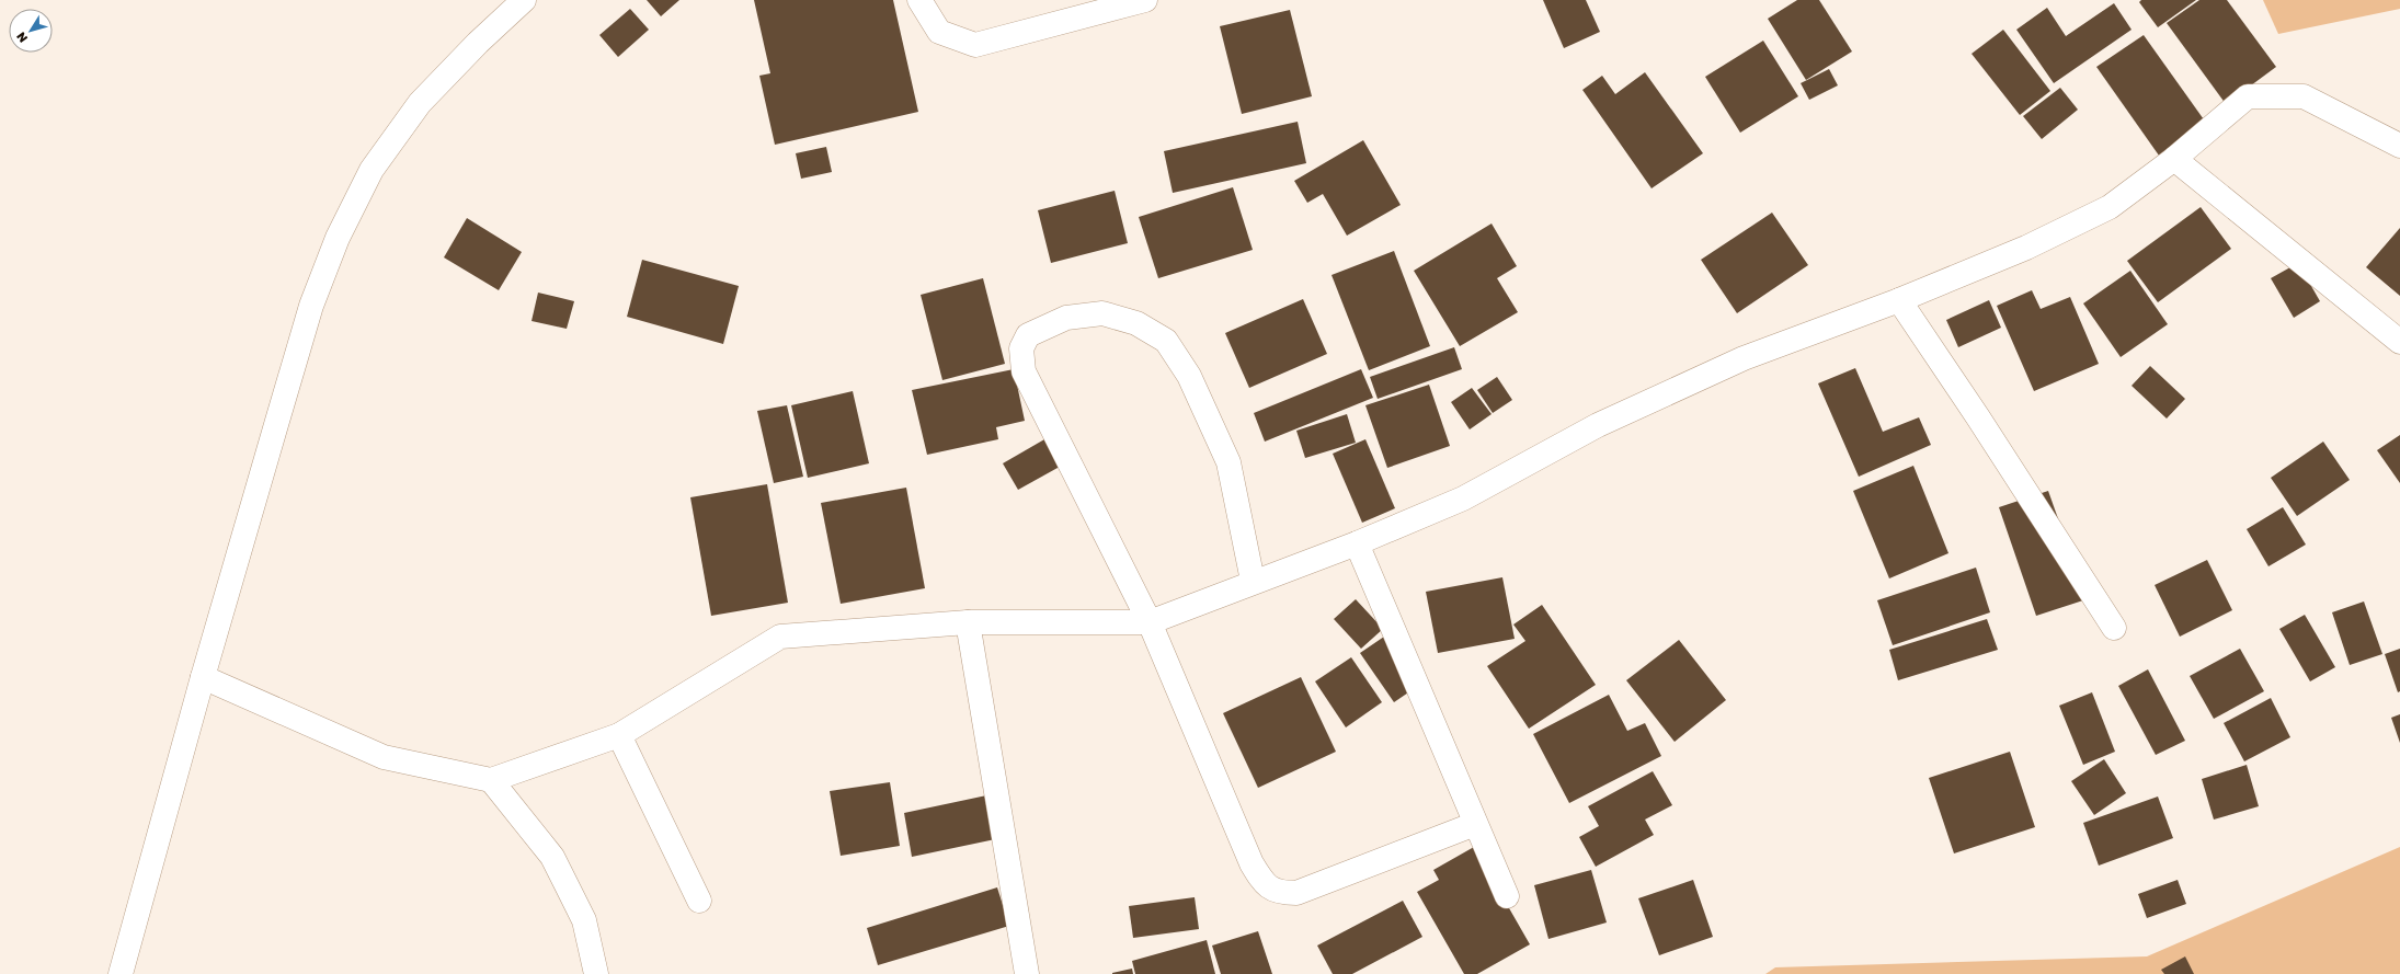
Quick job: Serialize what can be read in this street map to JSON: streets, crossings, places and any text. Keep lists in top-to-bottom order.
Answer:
{
  "north": "bottom left"
}
